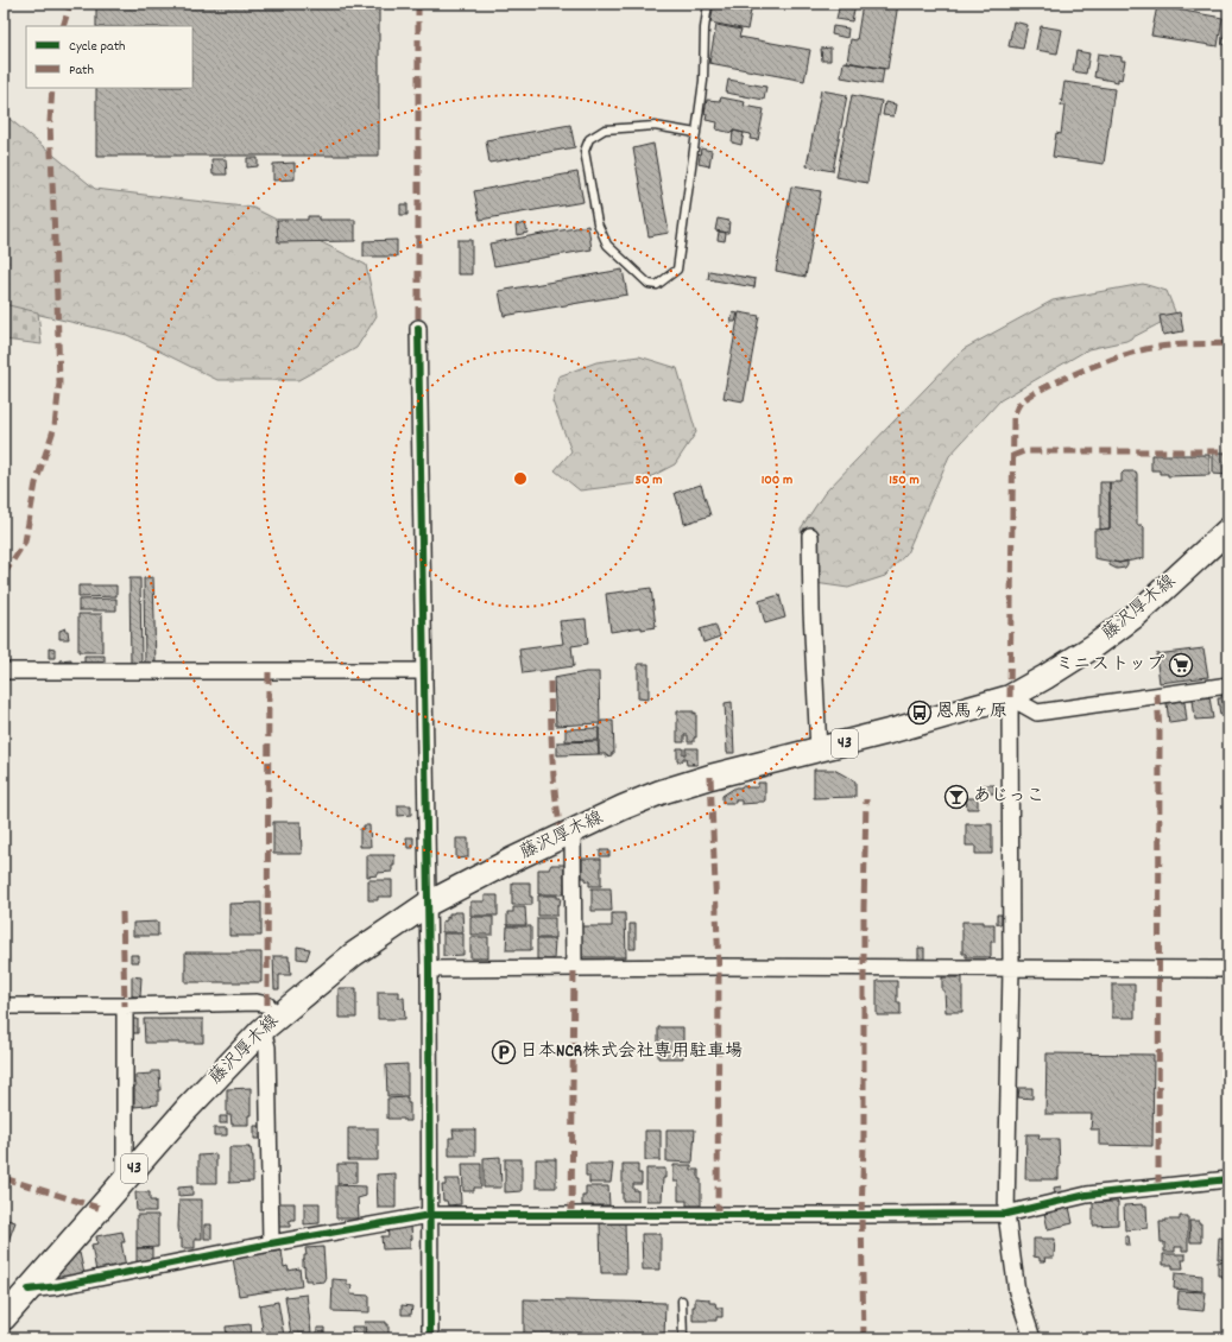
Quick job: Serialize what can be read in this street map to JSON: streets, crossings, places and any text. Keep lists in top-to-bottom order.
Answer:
{
  "streets": {
    "main road": ["藤沢厚木線", "43"]
  },
  "places": {
    "supermarket": ["ミニストップ"],
    "bus stop": ["恩馬ヶ原"],
    "bar": ["あじっこ"],
    "parking": ["日本NCR株式会社専用駐車場"]
  },
  "legend": ["Cycle path", "Path"],
  "rings": ["50 m", "100 m", "150 m"]
}
